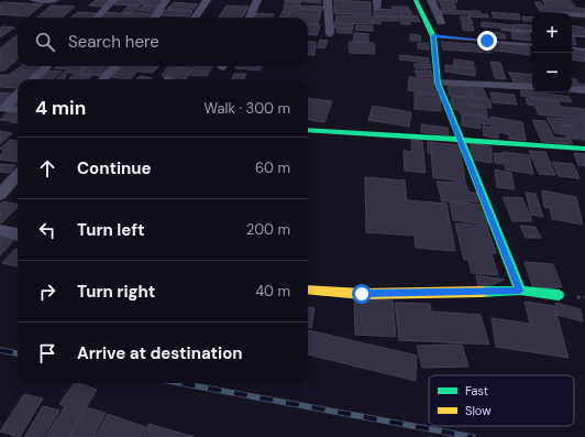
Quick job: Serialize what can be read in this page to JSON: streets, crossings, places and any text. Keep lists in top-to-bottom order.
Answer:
{
  "legend": ["Fast", "Slow"],
  "page": {
    "map_buttons": ["+", "−"],
    "search": "Search here",
    "heading": ["4 min", "Walk · 300 m"],
    "list": [
      ["Continue", "60 m"],
      ["Turn left", "200 m"],
      ["Turn right", "40 m"],
      "Arrive at destination"
    ]
  }
}
